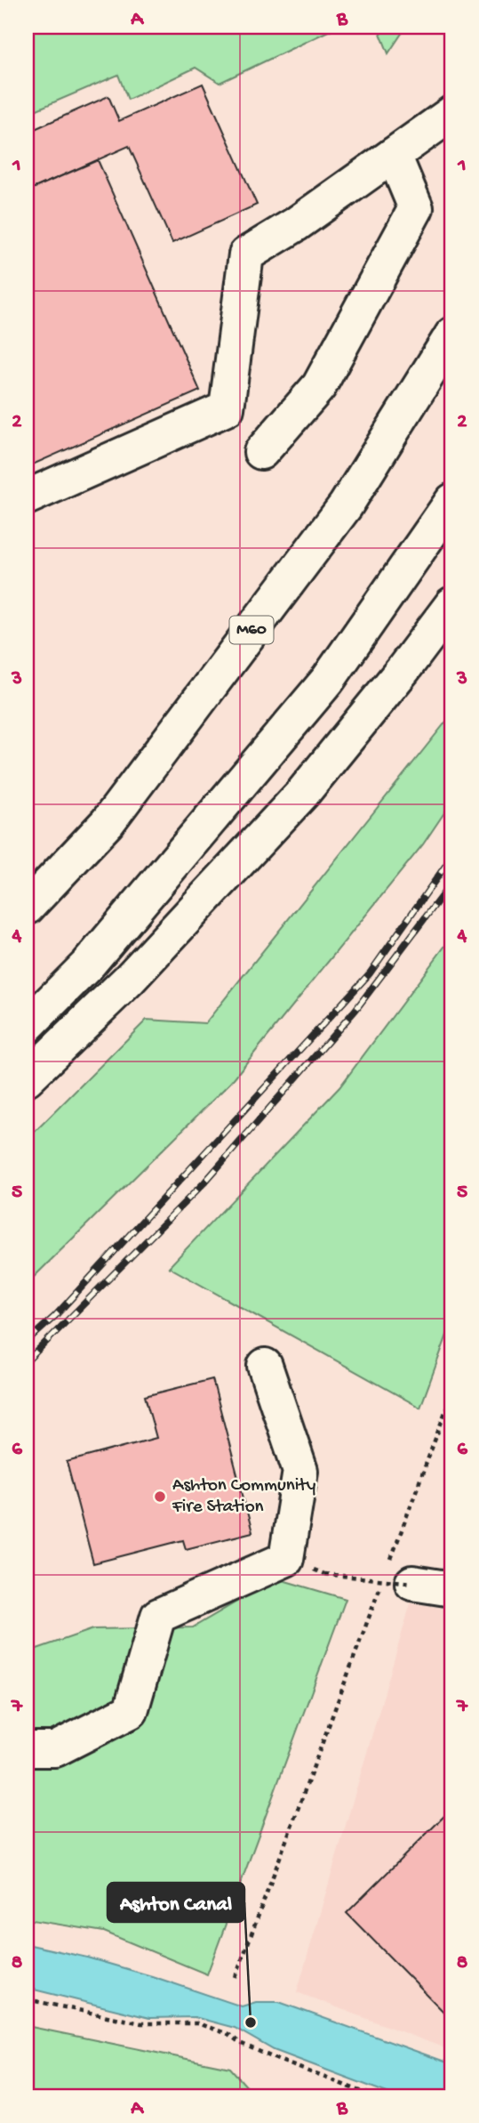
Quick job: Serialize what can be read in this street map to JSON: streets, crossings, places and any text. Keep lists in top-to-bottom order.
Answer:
{
  "streets": {
    "main road": ["M60"]
  },
  "places": ["Ashton Community Fire Station", "Ashton Canal"],
  "grid": {
    "columns": ["A", "B"],
    "rows": [
      "1",
      "2",
      "3",
      "4",
      "5",
      "6",
      "7",
      "8"
    ]
  }
}
